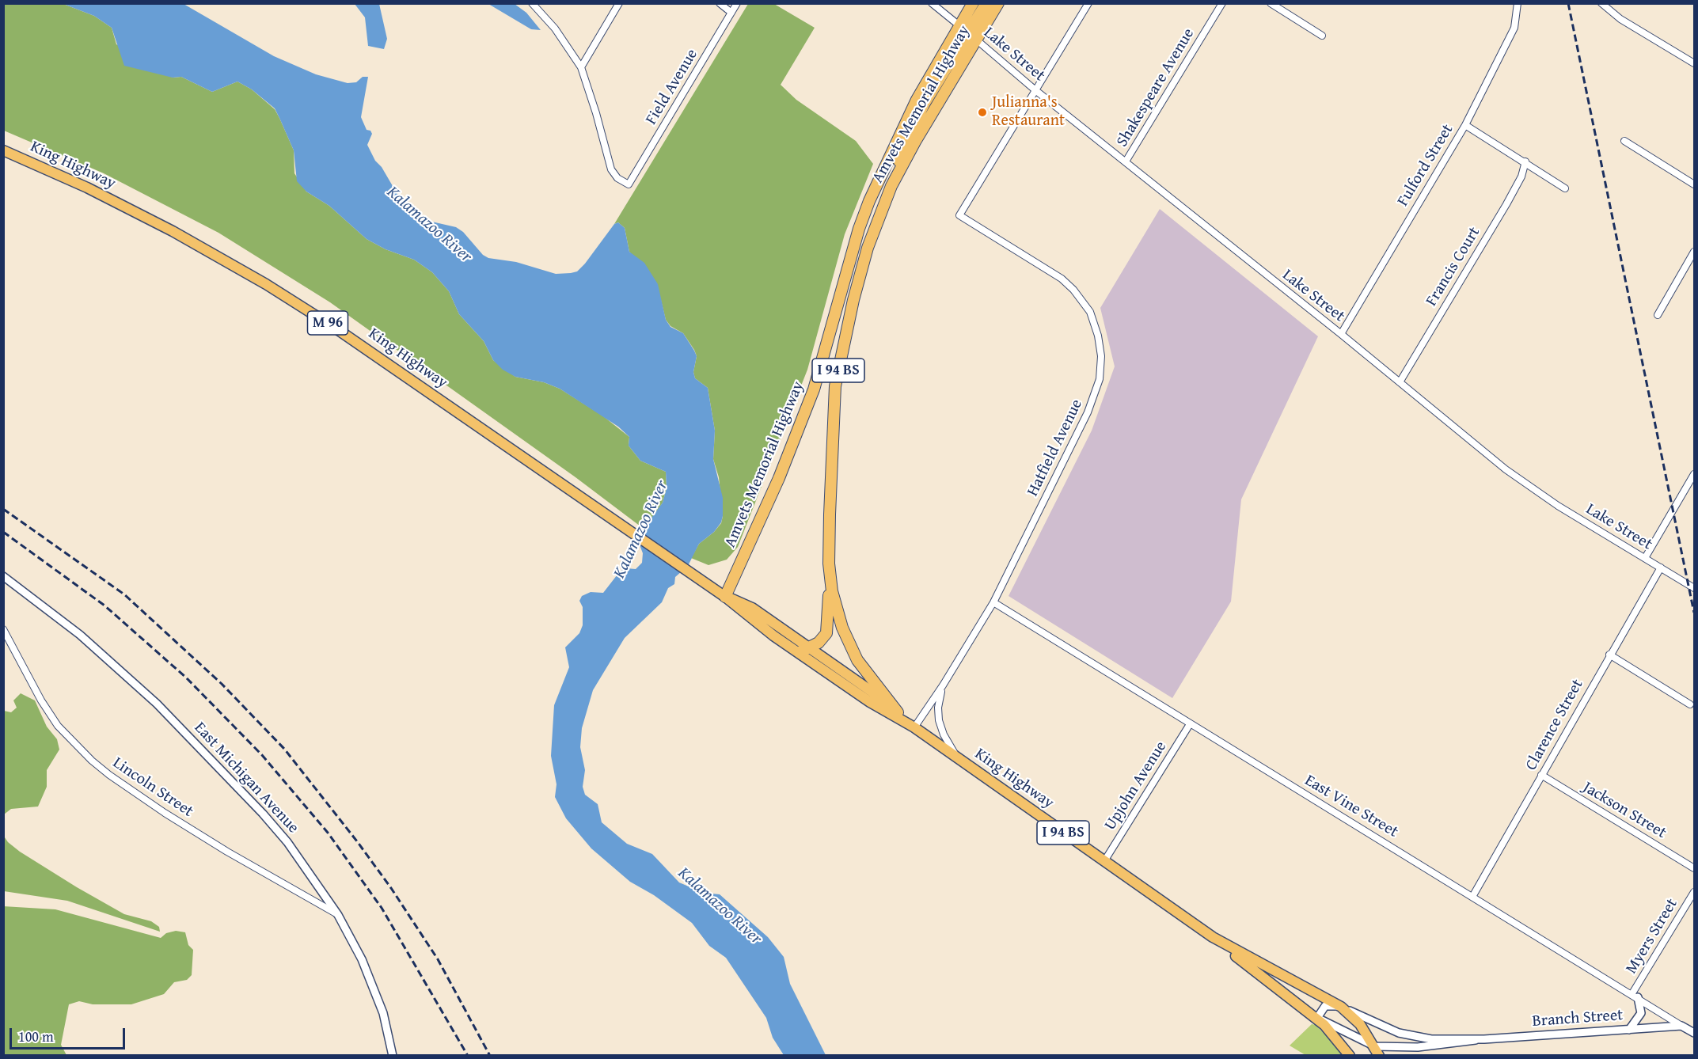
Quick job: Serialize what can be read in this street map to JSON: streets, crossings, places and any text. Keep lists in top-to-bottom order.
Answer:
{
  "streets": {
    "highway": ["Amvets Memorial Highway", "I 94 BS"],
    "main road": ["King Highway", "M 96"],
    "street": [
      "Lake Street",
      "Field Avenue",
      "Shakespeare Avenue",
      "Fulford Street",
      "Francis Court",
      "Hatfield Avenue",
      "Clarence Street",
      "East Michigan Avenue",
      "Upjohn Avenue",
      "Lincoln Street",
      "East Vine Street",
      "Jackson Street",
      "Myers Street",
      "Branch Street"
    ]
  },
  "crossings": [
    ["Lake Street", "Shakespeare Avenue"],
    ["Lake Street", "Amvets Memorial Highway"],
    ["Lake Street", "Fulford Street"],
    ["Lake Street", "Francis Court"],
    ["Lake Street", "Hatfield Avenue"],
    ["Lake Street", "Clarence Street"],
    ["Amvets Memorial Highway", "King Highway"],
    ["Amvets Memorial Highway", "I 94 BS"],
    ["King Highway", "I 94 BS"],
    ["King Highway", "Hatfield Avenue"],
    ["King Highway", "Upjohn Avenue"],
    ["King Highway", "Branch Street"],
    ["Hatfield Avenue", "East Vine Street"],
    ["Clarence Street", "East Vine Street"],
    ["Clarence Street", "Jackson Street"],
    ["East Michigan Avenue", "Lincoln Street"],
    ["Upjohn Avenue", "East Vine Street"],
    ["East Vine Street", "Myers Street"],
    ["East Vine Street", "Branch Street"]
  ],
  "water": ["Kalamazoo River"],
  "places": ["Julianna's Restaurant"],
  "scale_bar": "100 m"
}
